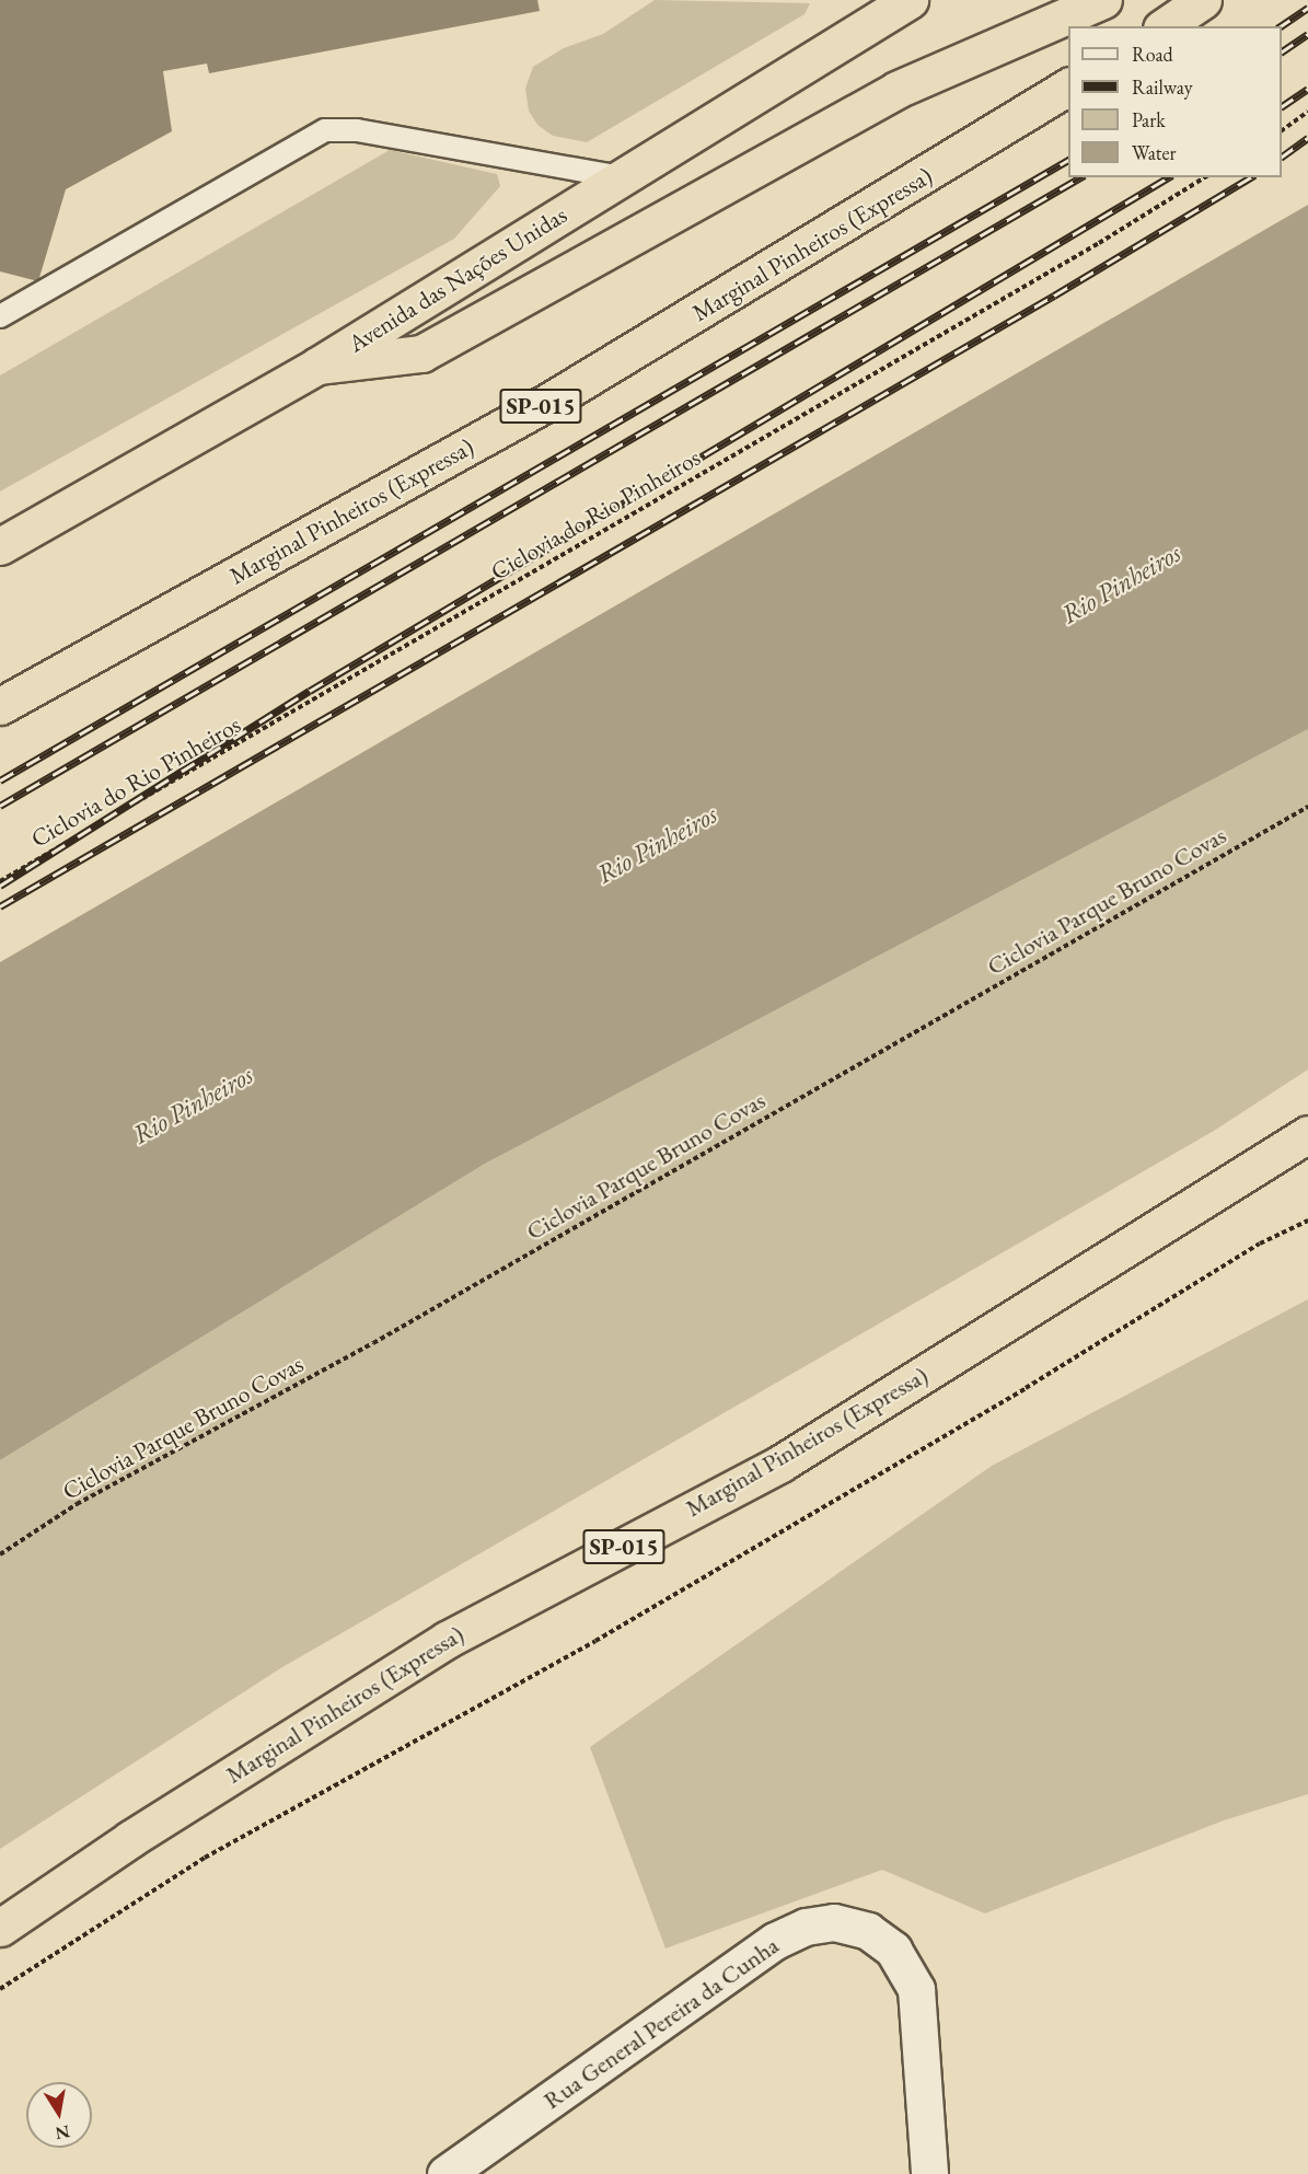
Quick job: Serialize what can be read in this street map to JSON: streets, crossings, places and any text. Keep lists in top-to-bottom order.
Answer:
{
  "streets": {
    "highway": ["Marginal Pinheiros (Expressa)", "Avenida das Nações Unidas", "SP-015"],
    "street": ["Rua General Pereira da Cunha"],
    "path": ["Ciclovia do Rio Pinheiros", "Ciclovia Parque Bruno Covas"]
  },
  "water": ["Rio Pinheiros"],
  "legend": [
    "Road",
    "Railway",
    "Park",
    "Water"
  ],
  "north": "bottom"
}
